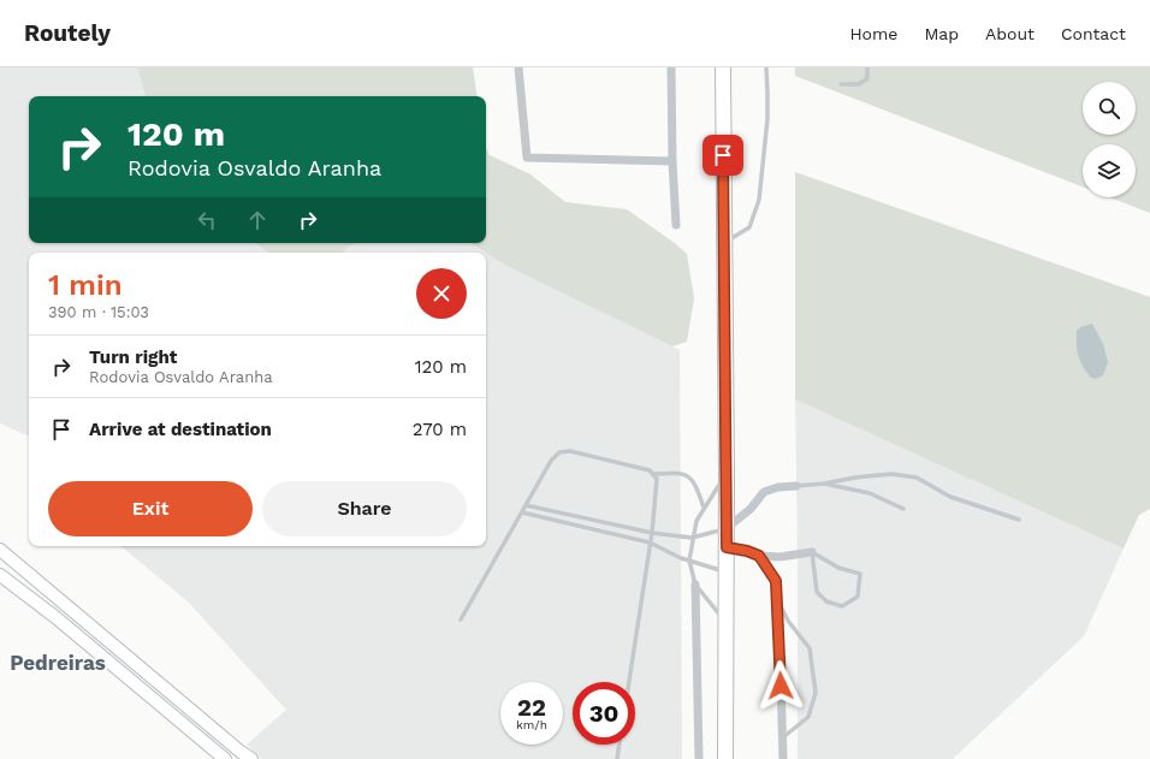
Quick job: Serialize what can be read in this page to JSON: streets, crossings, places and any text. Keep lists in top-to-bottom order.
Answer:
{
  "districts": ["Pedreiras"],
  "page": {
    "header": "Routely",
    "nav": [
      "Home",
      "Map",
      "About",
      "Contact"
    ],
    "turn": ["120 m", "Rodovia Osvaldo Aranha"],
    "heading": ["1 min", "390 m · 15:03"],
    "list": [
      {
        "name": "Turn right",
        "note": "Rodovia Osvaldo Aranha",
        "value": "120 m"
      },
      {
        "name": "Arrive at destination",
        "value": "270 m"
      }
    ],
    "buttons": ["Exit", "Share"],
    "speed": "22 km/h",
    "limit": "30"
  }
}
